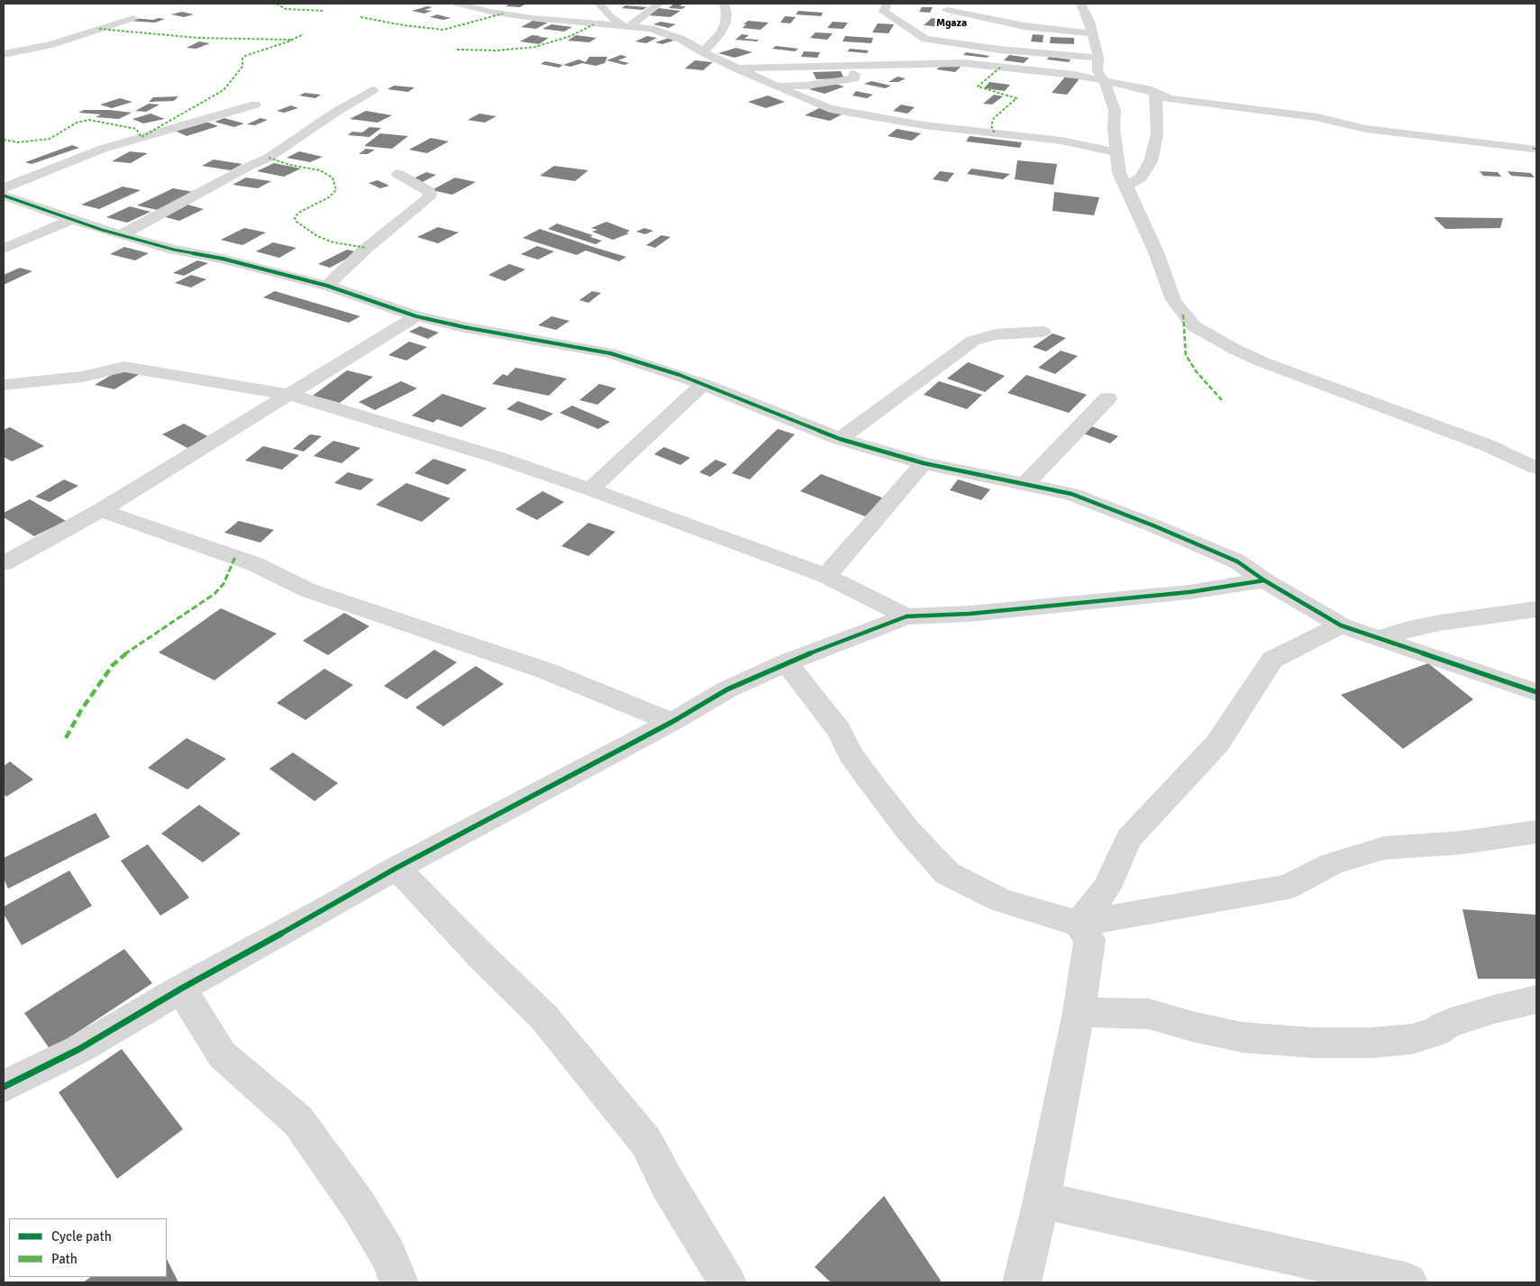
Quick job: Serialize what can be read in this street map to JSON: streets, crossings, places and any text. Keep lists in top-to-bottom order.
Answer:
{
  "districts": ["Mgaza"],
  "legend": ["Cycle path", "Path"]
}
